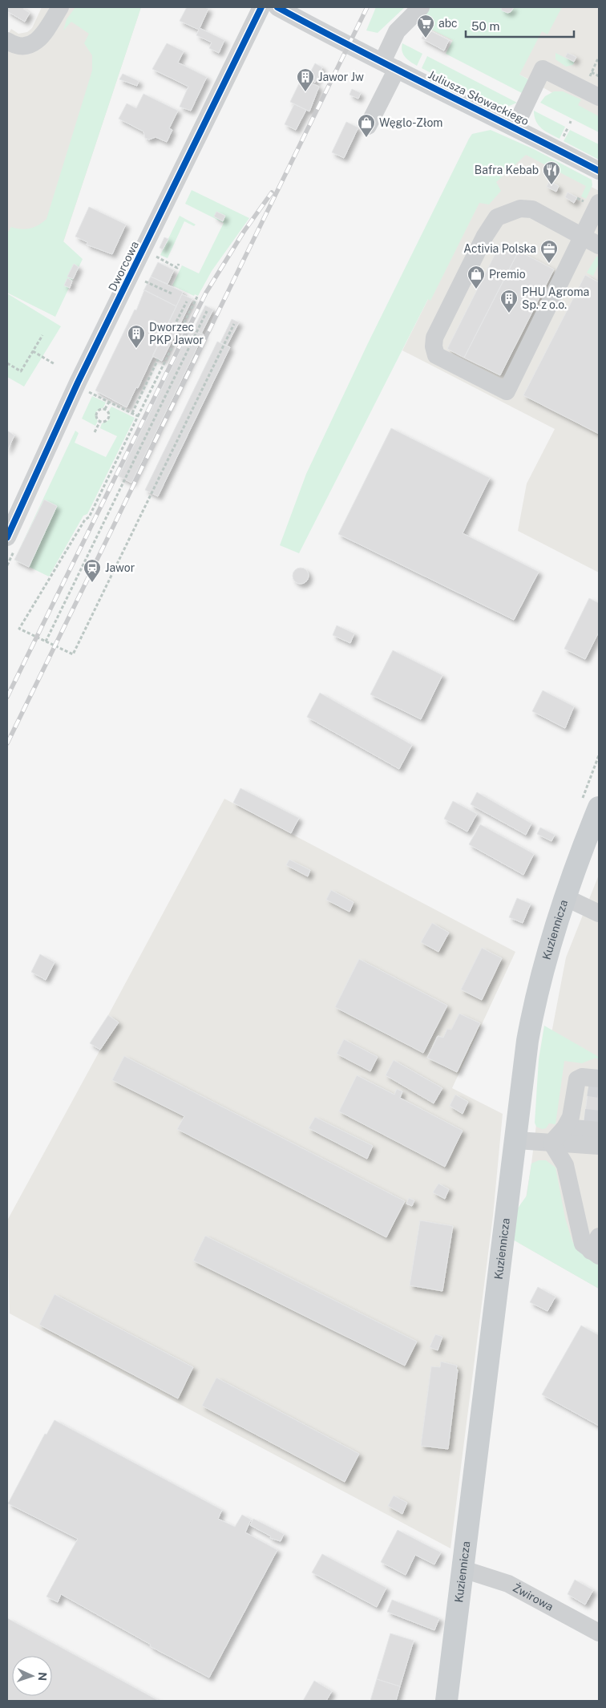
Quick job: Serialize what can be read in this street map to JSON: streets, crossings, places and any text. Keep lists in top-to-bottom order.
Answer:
{
  "streets": {
    "main road": ["Kuziennicza"],
    "street": ["Juliusza Słowackiego", "Dworcowa", "Żwirowa"]
  },
  "crossings": [
    ["Kuziennicza", "Żwirowa"]
  ],
  "places": {
    "supermarket": ["abc"],
    "building": ["Jawor Jw", "PHU Agroma Sp. z o.o.", "Dworzec PKP Jawor"],
    "shop": ["Węglo-Złom", "Premio"],
    "restaurant": ["Bafra Kebab"],
    "office": ["Activia Polska"],
    "station": ["Jawor"]
  },
  "scale_bar": "50 m",
  "north": "right"
}
